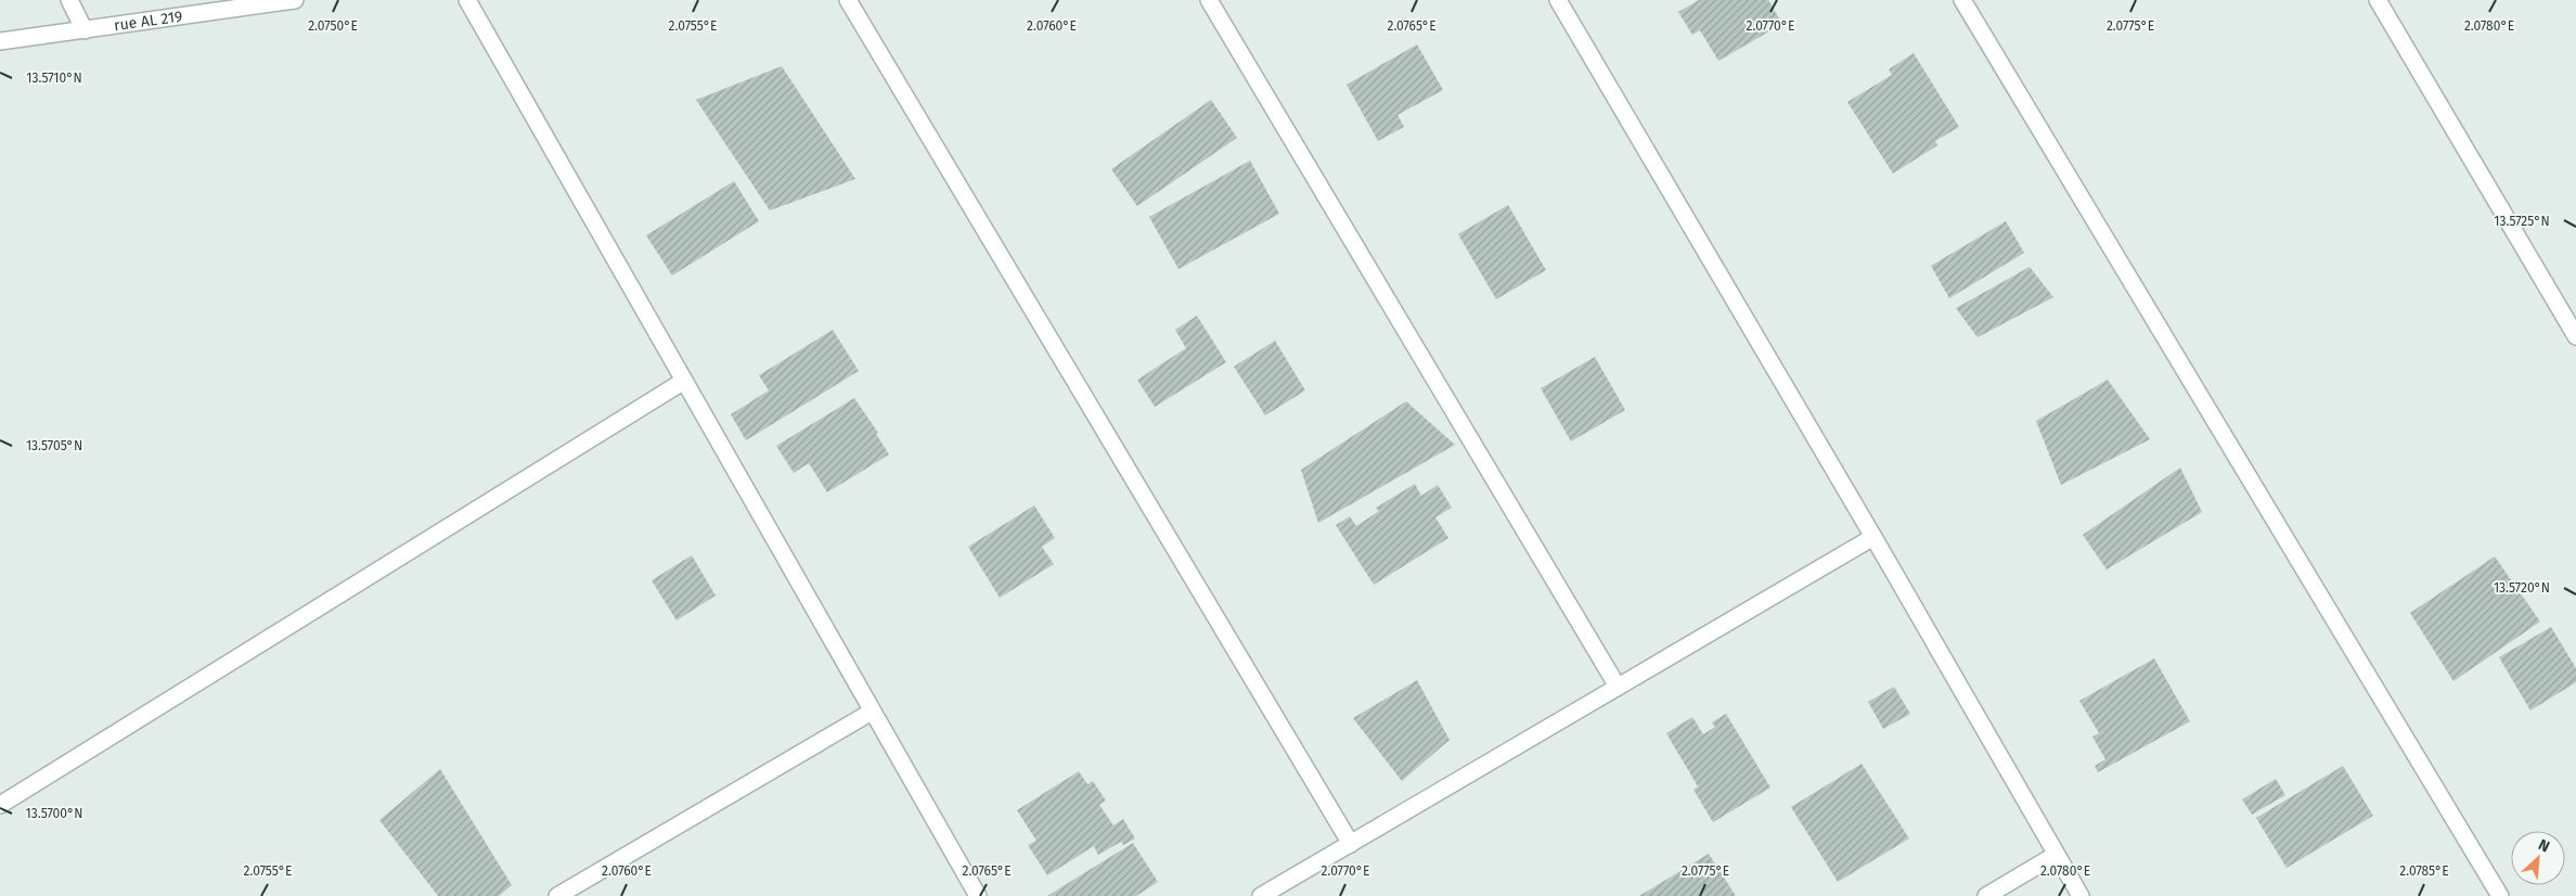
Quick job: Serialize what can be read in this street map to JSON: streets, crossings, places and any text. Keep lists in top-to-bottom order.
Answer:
{
  "streets": {
    "street": ["rue AL 219"]
  },
  "north": "top right",
  "coordinates": [
    "2.0765°E",
    "2.0750°E",
    "2.0755°E",
    "2.0760°E",
    "2.0775°E",
    "2.0780°E",
    "2.0770°E",
    "13.5710°N",
    "13.5725°N",
    "13.5705°N",
    "13.5720°N",
    "13.5700°N",
    "2.0785°E"
  ]
}
